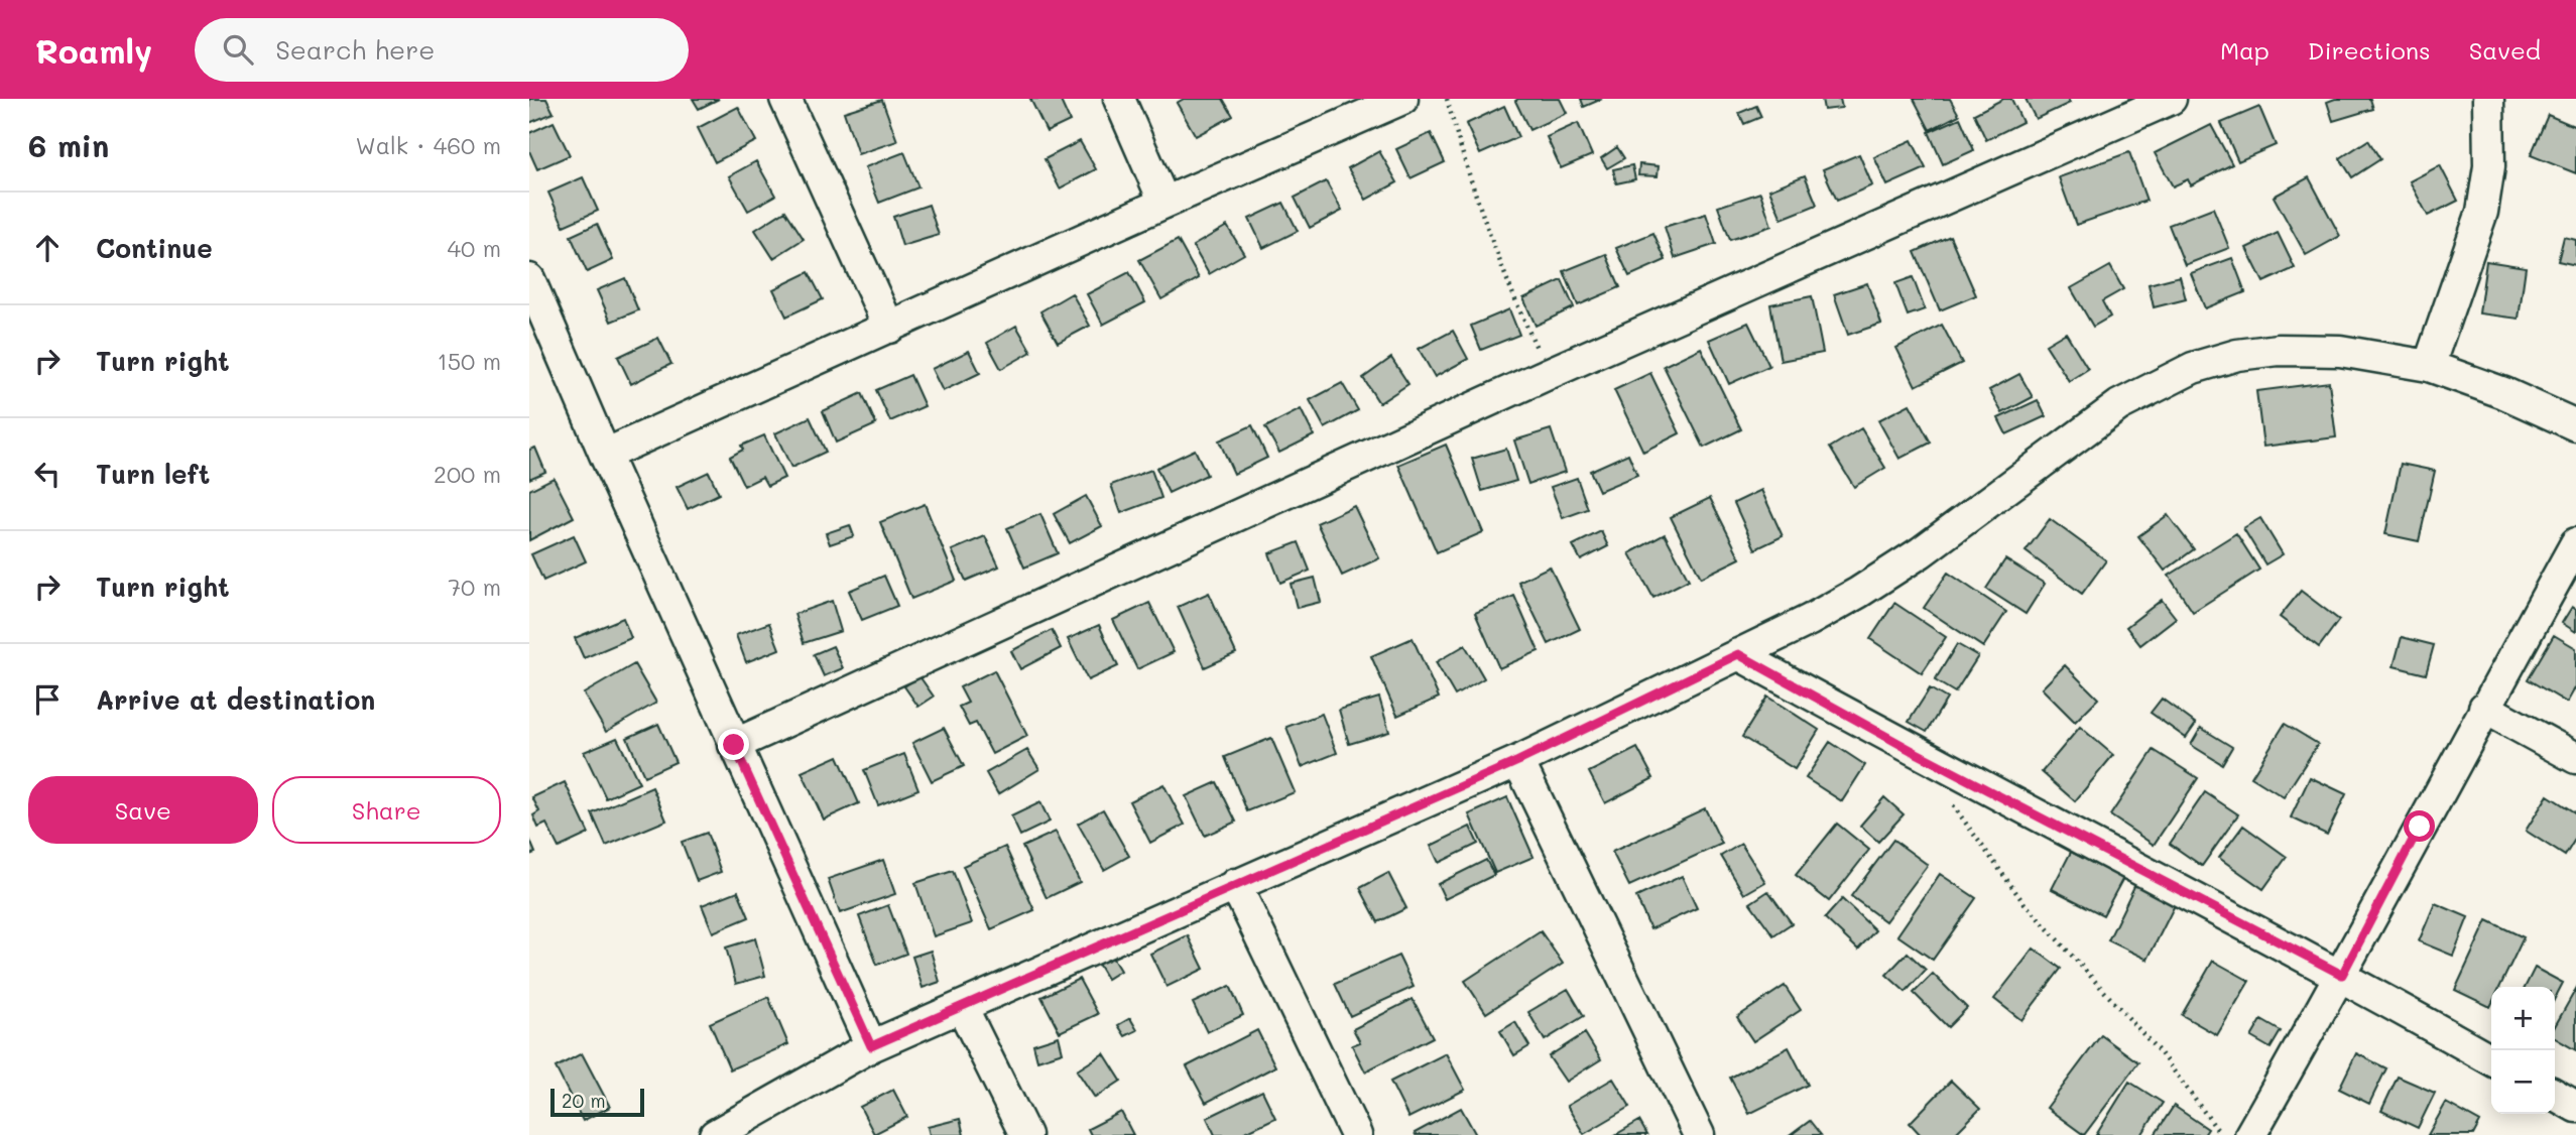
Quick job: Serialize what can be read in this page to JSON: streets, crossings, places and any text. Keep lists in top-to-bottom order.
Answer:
{
  "scale_bar": "20 m",
  "page": {
    "header": "Roamly",
    "search": "Search here",
    "nav": ["Map", "Directions", "Saved"],
    "heading": ["6 min", "Walk · 460 m"],
    "list": [
      ["Continue", "40 m"],
      ["Turn right", "150 m"],
      ["Turn left", "200 m"],
      ["Turn right", "70 m"],
      "Arrive at destination"
    ],
    "buttons": ["Save", "Share"],
    "map_buttons": ["+", "−"],
    "scale": "20 m"
  }
}
